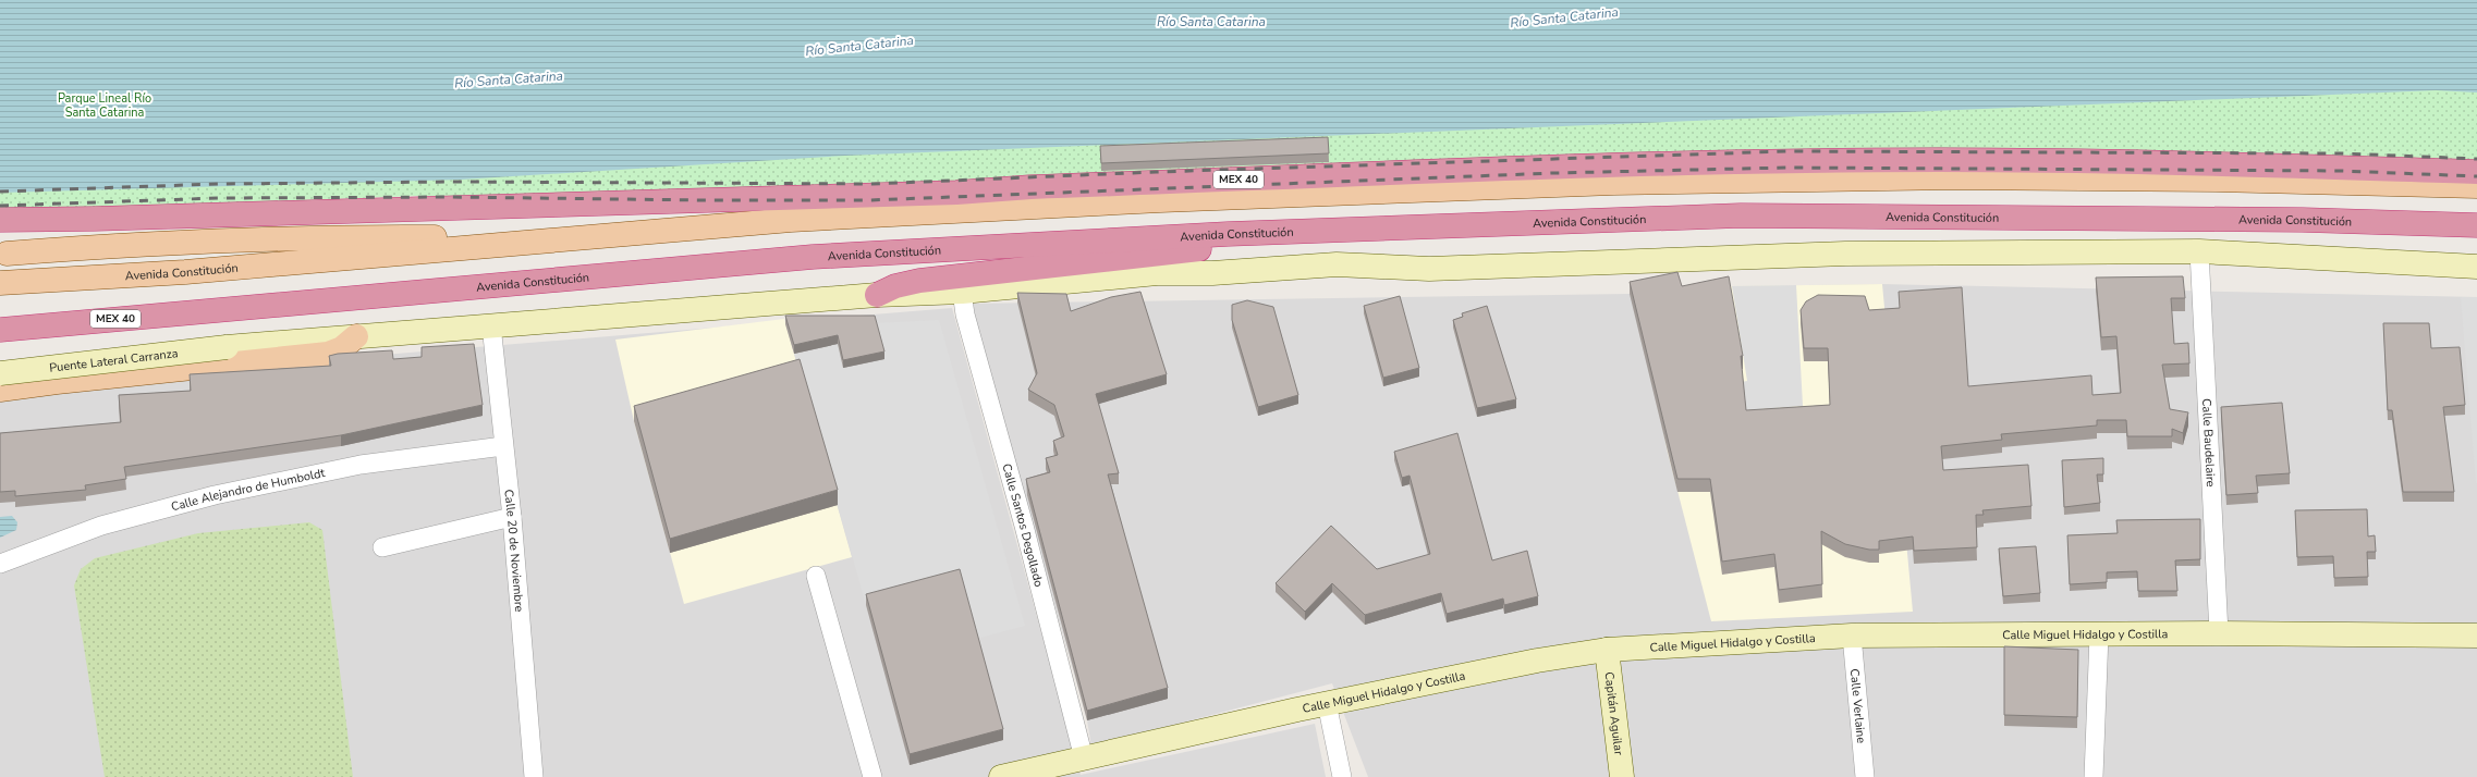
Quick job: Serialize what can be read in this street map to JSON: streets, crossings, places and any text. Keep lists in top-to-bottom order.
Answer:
{
  "streets": {
    "highway": ["MEX 40", "Avenida Constitución"],
    "street": [
      "Puente Lateral Carranza",
      "Calle Baudelaire",
      "Calle Alejandro de Humboldt",
      "Calle Santos Degollado",
      "Calle 20 de Noviembre",
      "Calle Miguel Hidalgo y Costilla",
      "Calle Verlaine",
      "Capitán Aguilar"
    ]
  },
  "crossings": [
    ["Calle Baudelaire", "Calle Miguel Hidalgo y Costilla"],
    ["Calle Alejandro de Humboldt", "Calle 20 de Noviembre"],
    ["Calle Santos Degollado", "Calle Miguel Hidalgo y Costilla"],
    ["Calle Miguel Hidalgo y Costilla", "Calle Verlaine"],
    ["Calle Miguel Hidalgo y Costilla", "Capitán Aguilar"]
  ],
  "water": ["Río Santa Catarina"],
  "parks": ["Parque Lineal Río Santa Catarina"]
}
